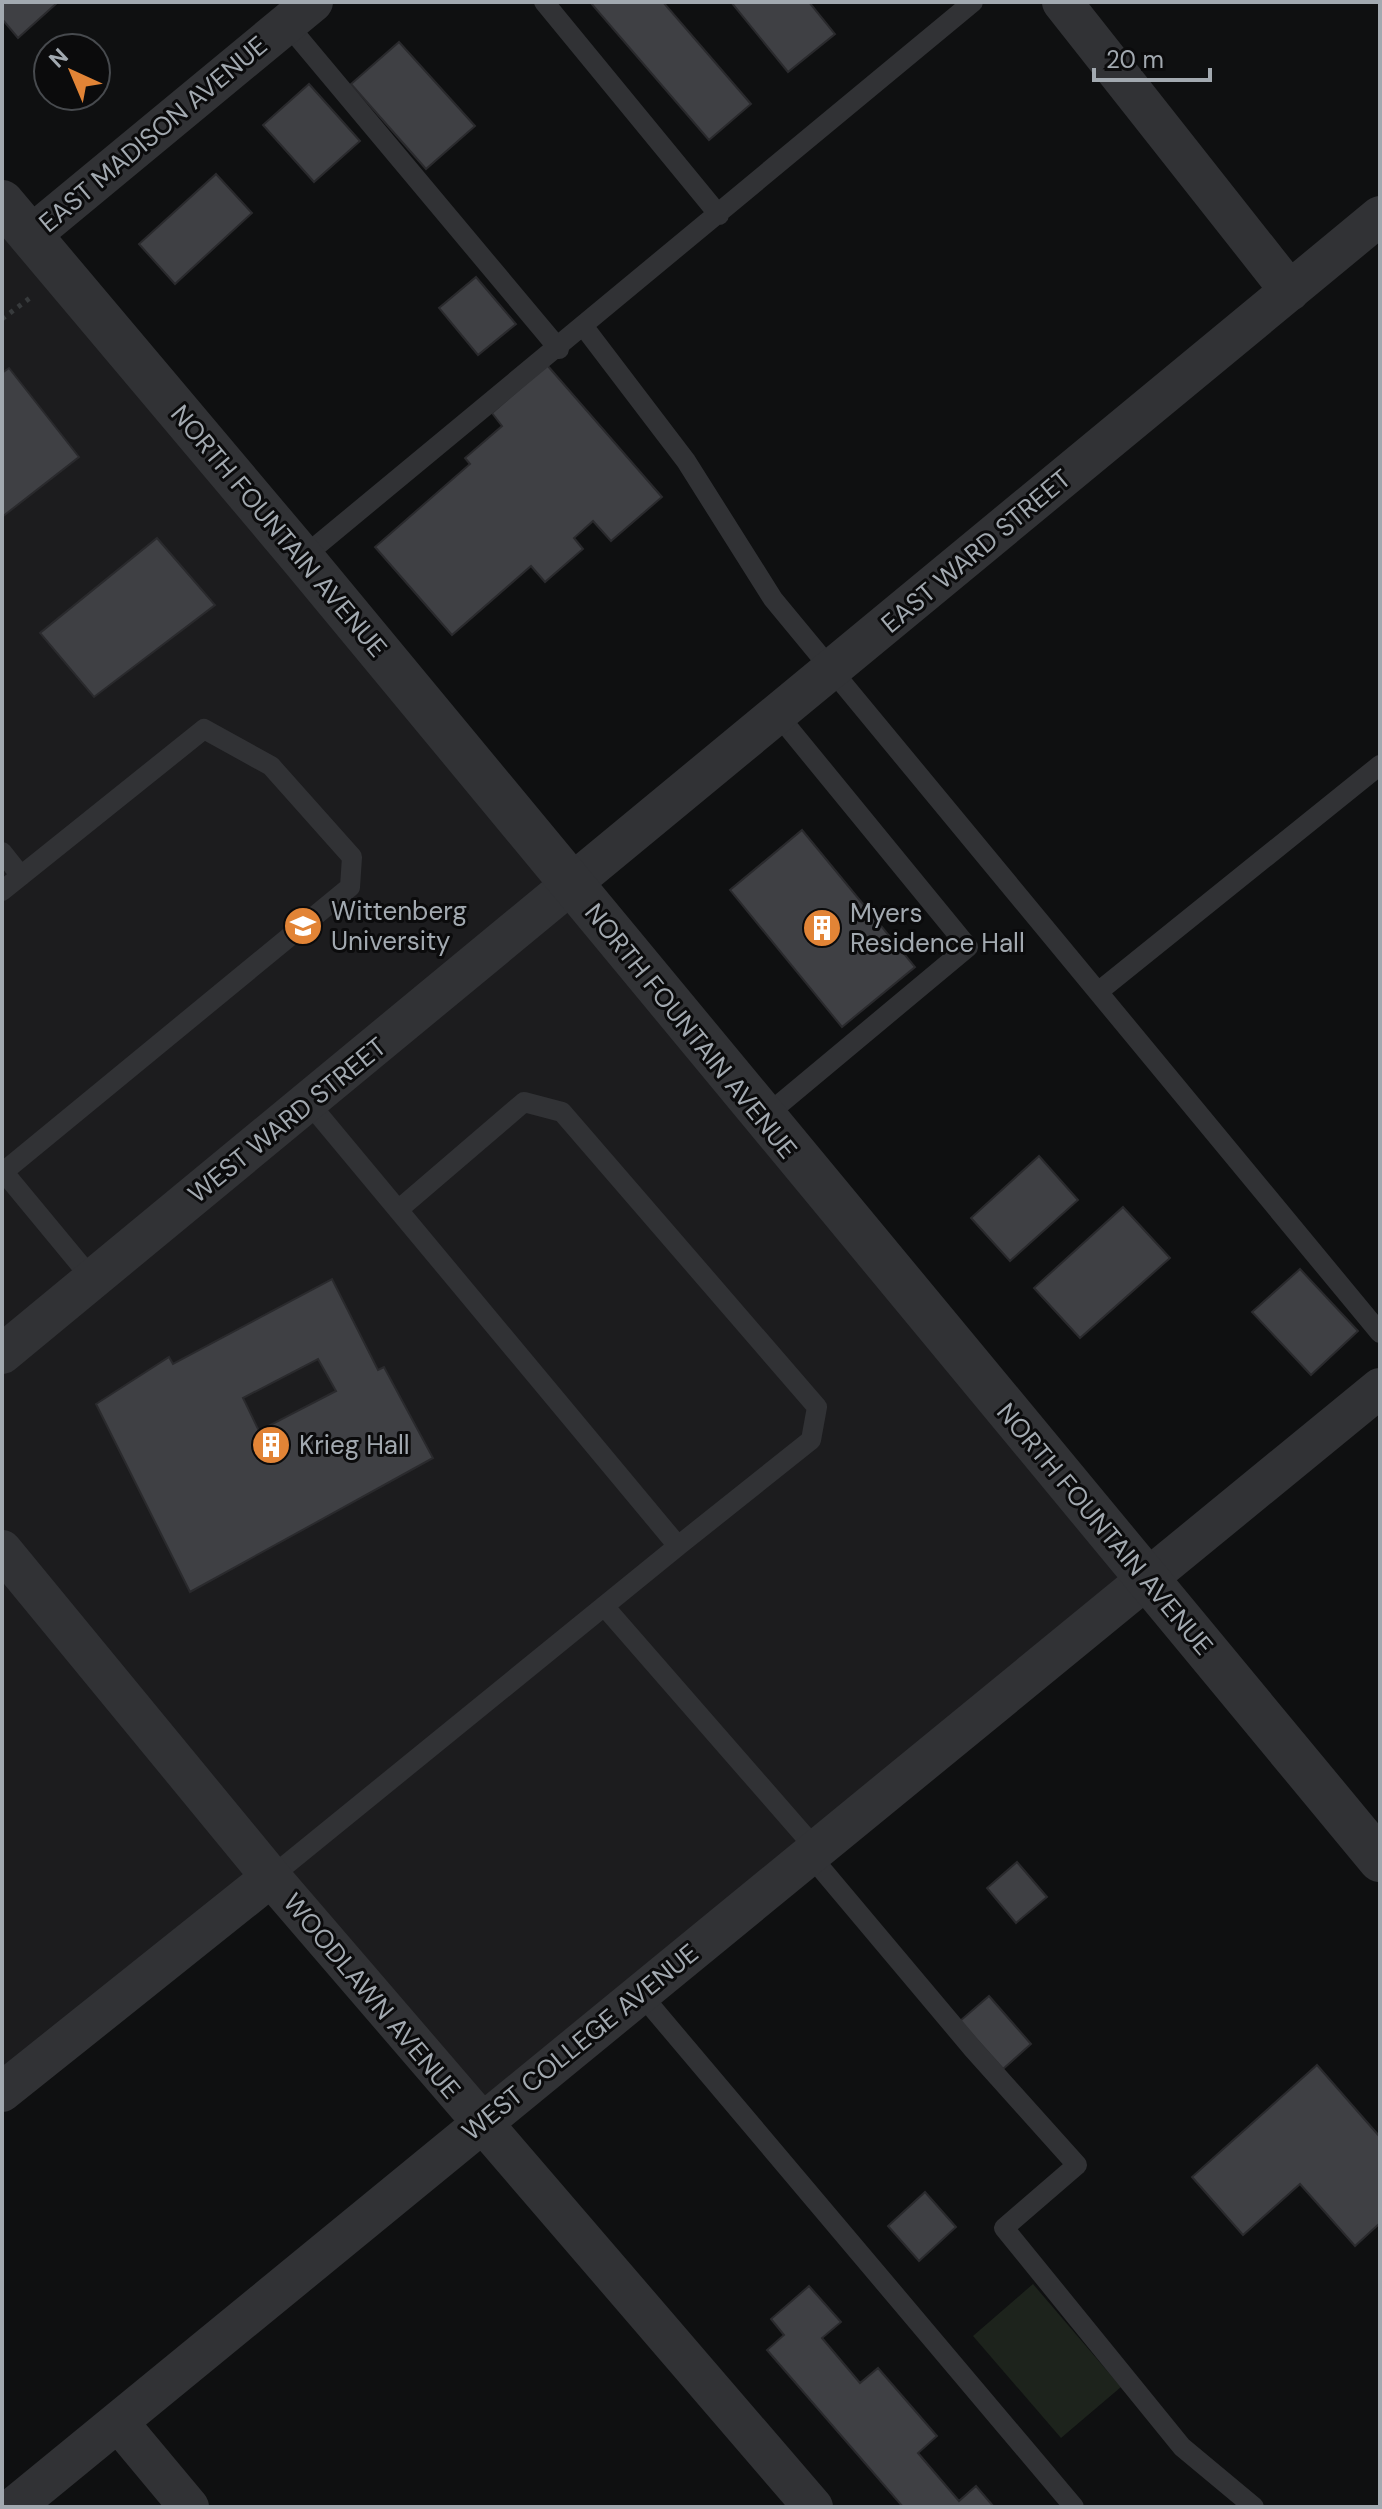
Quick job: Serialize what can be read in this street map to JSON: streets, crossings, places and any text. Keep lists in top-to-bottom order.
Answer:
{
  "streets": {
    "street": [
      "EAST MADISON AVENUE",
      "NORTH FOUNTAIN AVENUE",
      "EAST WARD STREET",
      "WEST WARD STREET",
      "WOODLAWN AVENUE",
      "WEST COLLEGE AVENUE"
    ]
  },
  "crossings": [
    ["EAST MADISON AVENUE", "NORTH FOUNTAIN AVENUE"],
    ["NORTH FOUNTAIN AVENUE", "EAST WARD STREET"],
    ["NORTH FOUNTAIN AVENUE", "WEST WARD STREET"],
    ["NORTH FOUNTAIN AVENUE", "WEST COLLEGE AVENUE"],
    ["EAST WARD STREET", "WEST WARD STREET"],
    ["WOODLAWN AVENUE", "WEST COLLEGE AVENUE"]
  ],
  "places": {
    "school or university": ["Wittenberg University"],
    "building": ["Myers Residence Hall", "Krieg Hall"]
  },
  "scale_bar": "20 m",
  "north": "top left"
}
